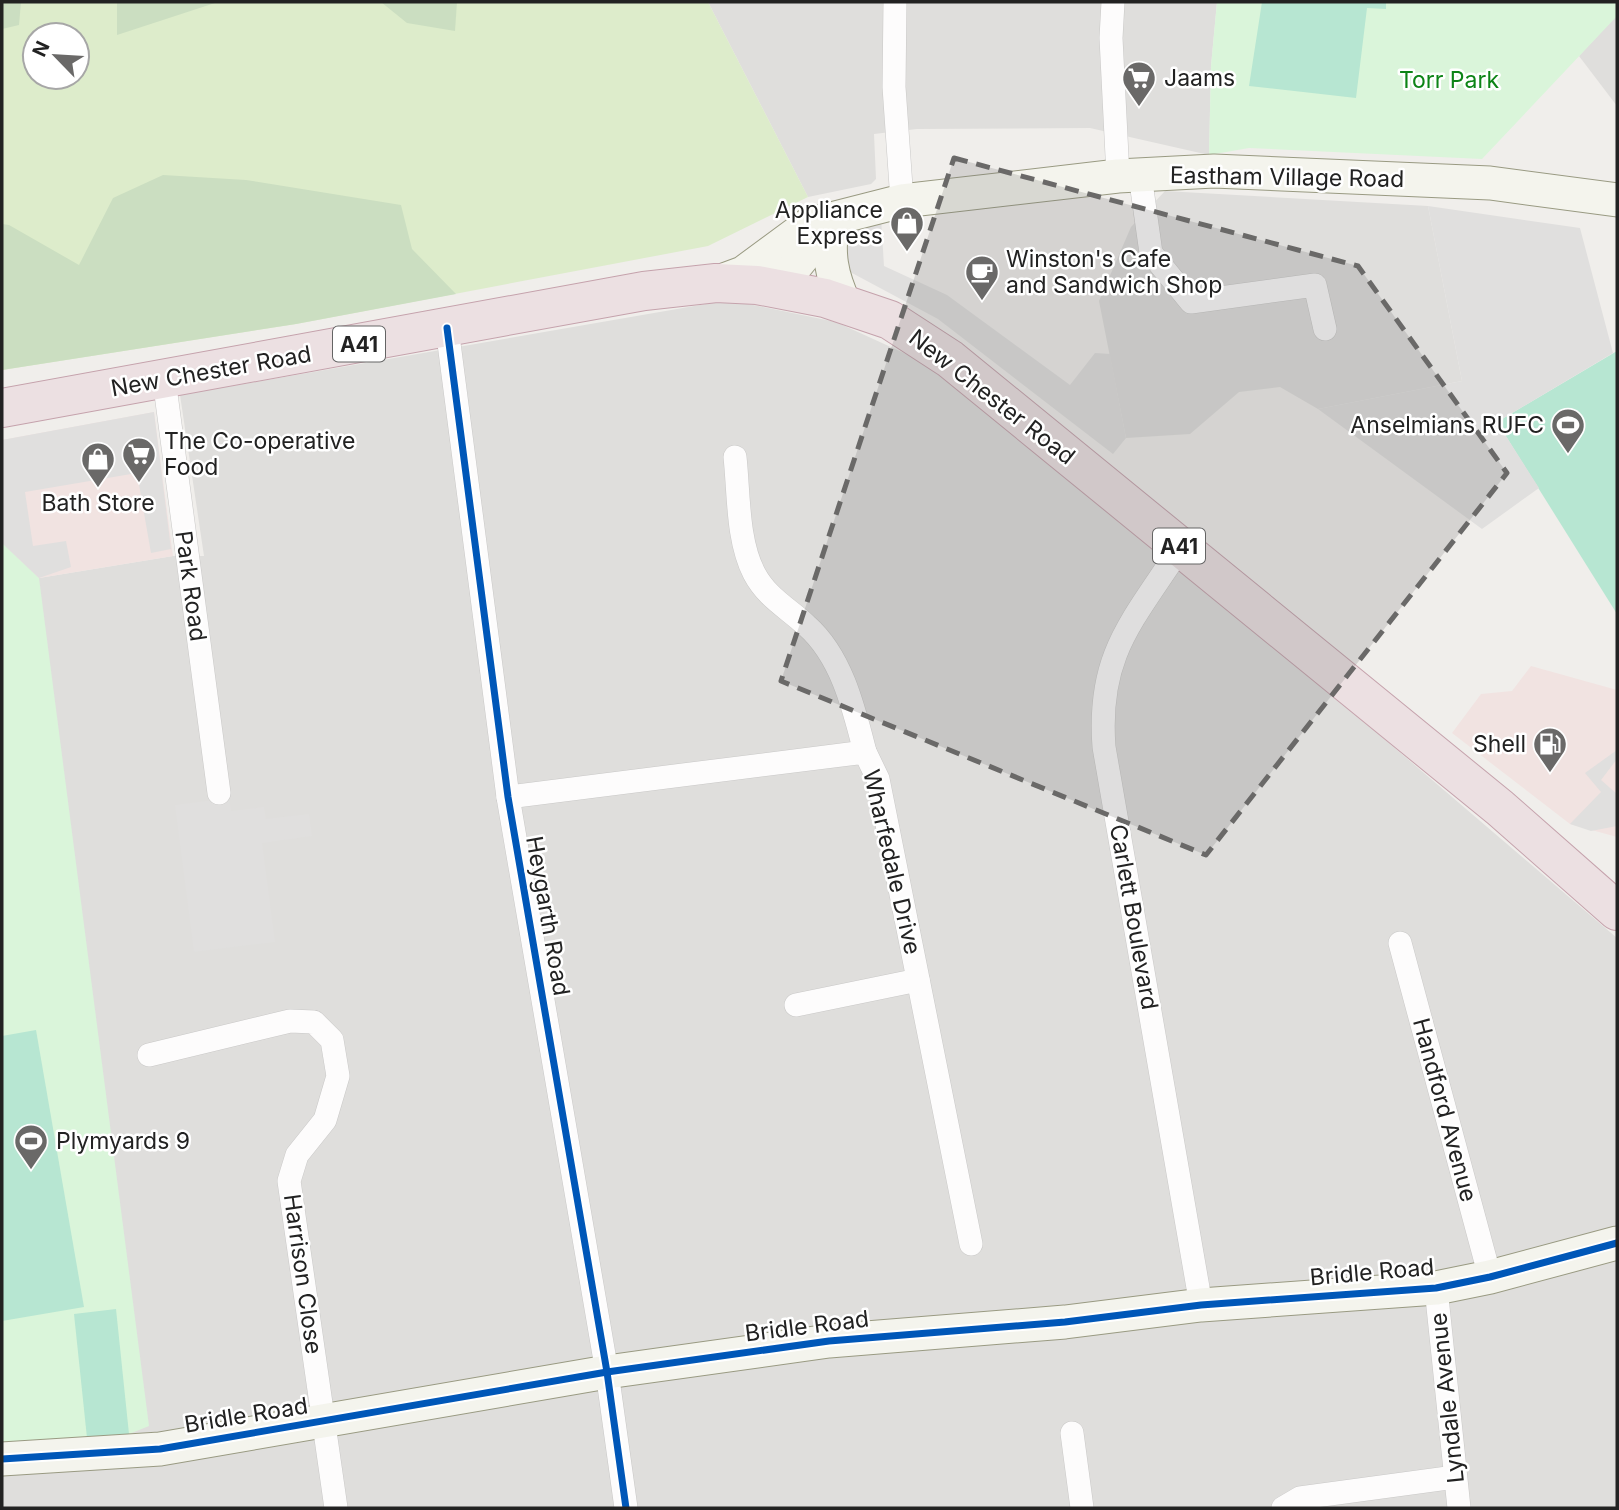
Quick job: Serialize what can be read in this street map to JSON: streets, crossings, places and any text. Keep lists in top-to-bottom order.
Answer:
{
  "streets": {
    "highway": ["A41", "New Chester Road"],
    "street": [
      "Eastham Village Road",
      "Park Road",
      "Wharfedale Drive",
      "Heygarth Road",
      "Carlett Boulevard",
      "Handford Avenue",
      "Bridle Road",
      "Harrison Close",
      "Lyndale Avenue"
    ]
  },
  "crossings": [
    ["Eastham Village Road", "New Chester Road"],
    ["New Chester Road", "Park Road"],
    ["New Chester Road", "Heygarth Road"],
    ["New Chester Road", "Carlett Boulevard"],
    ["Wharfedale Drive", "Heygarth Road"],
    ["Heygarth Road", "Bridle Road"],
    ["Carlett Boulevard", "Bridle Road"],
    ["Handford Avenue", "Bridle Road"],
    ["Bridle Road", "Harrison Close"],
    ["Bridle Road", "Lyndale Avenue"]
  ],
  "parks": ["Torr Park"],
  "places": {
    "supermarket": ["Jaams", "The Co-operative Food"],
    "shop": ["Appliance Express", "Bath Store"],
    "cafe": ["Winston's Cafe and Sandwich Shop"],
    "sports": ["Anselmians RUFC", "Plymyards 9"],
    "fuel station": ["Shell"]
  },
  "north": "top left"
}
